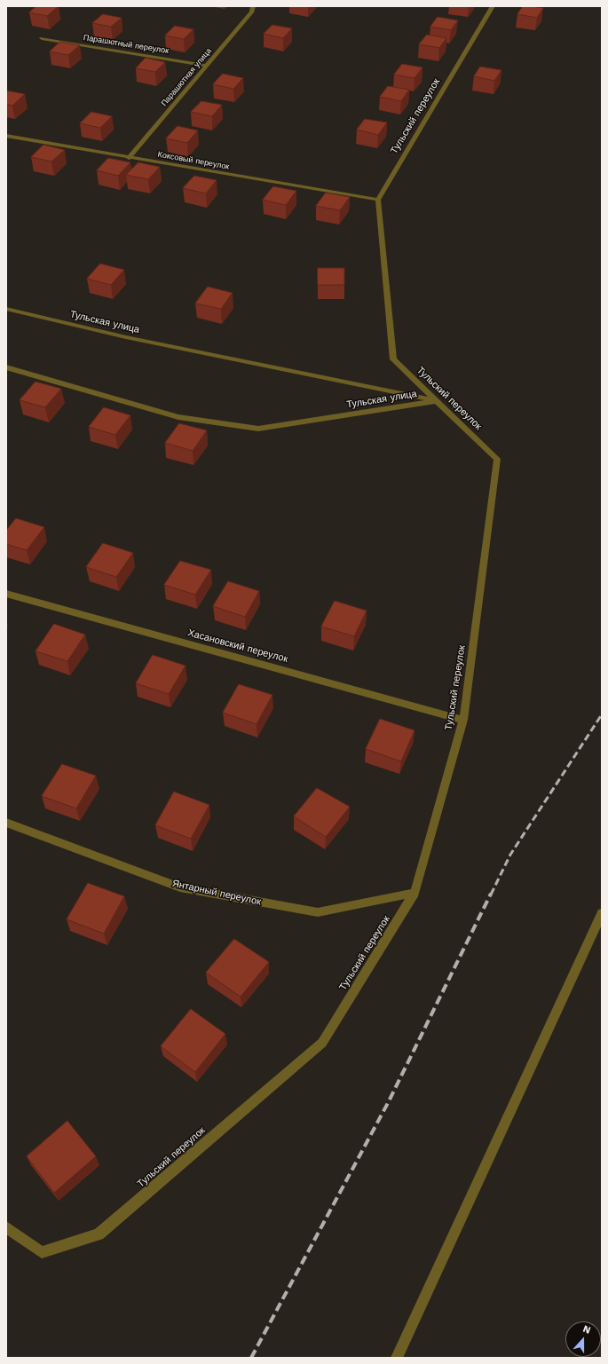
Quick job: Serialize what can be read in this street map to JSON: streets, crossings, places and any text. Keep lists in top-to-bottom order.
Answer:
{
  "streets": {
    "street": [
      "Парашютный переулок",
      "Парашютная улица",
      "Тульский переулок",
      "Коксовый переулок",
      "Тульская улица",
      "Хасановский переулок",
      "Янтарный переулок"
    ]
  },
  "crossings": [
    ["Парашютный переулок", "Парашютная улица"],
    ["Парашютная улица", "Коксовый переулок"],
    ["Тульский переулок", "Коксовый переулок"],
    ["Тульский переулок", "Тульская улица"],
    ["Тульский переулок", "Хасановский переулок"],
    ["Тульский переулок", "Янтарный переулок"]
  ],
  "north": "top"
}
